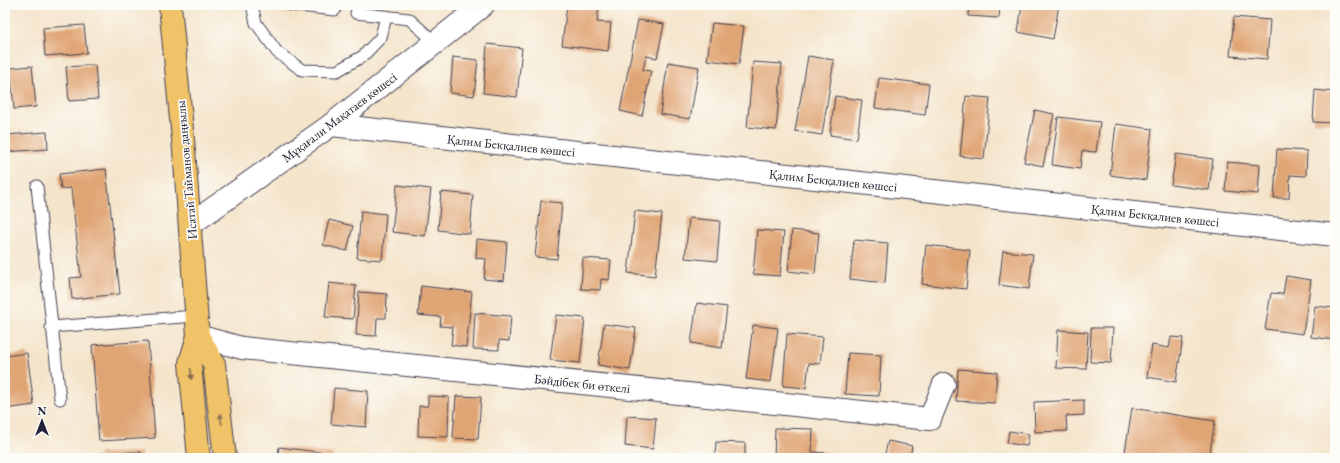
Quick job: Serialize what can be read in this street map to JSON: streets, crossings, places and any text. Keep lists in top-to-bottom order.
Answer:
{
  "streets": {
    "main road": ["Исатай Тайманов даңғылы"],
    "street": ["Мұқағали Мақатаев көшесі", "Қалим Бекқалиев көшесі", "Бәйдібек би өткелі"]
  },
  "crossings": [
    ["Мұқағали Мақатаев көшесі", "Қалим Бекқалиев көшесі"],
    ["Мұқағали Мақатаев көшесі", "Исатай Тайманов даңғылы"],
    ["Исатай Тайманов даңғылы", "Бәйдібек би өткелі"]
  ],
  "north": "top"
}
